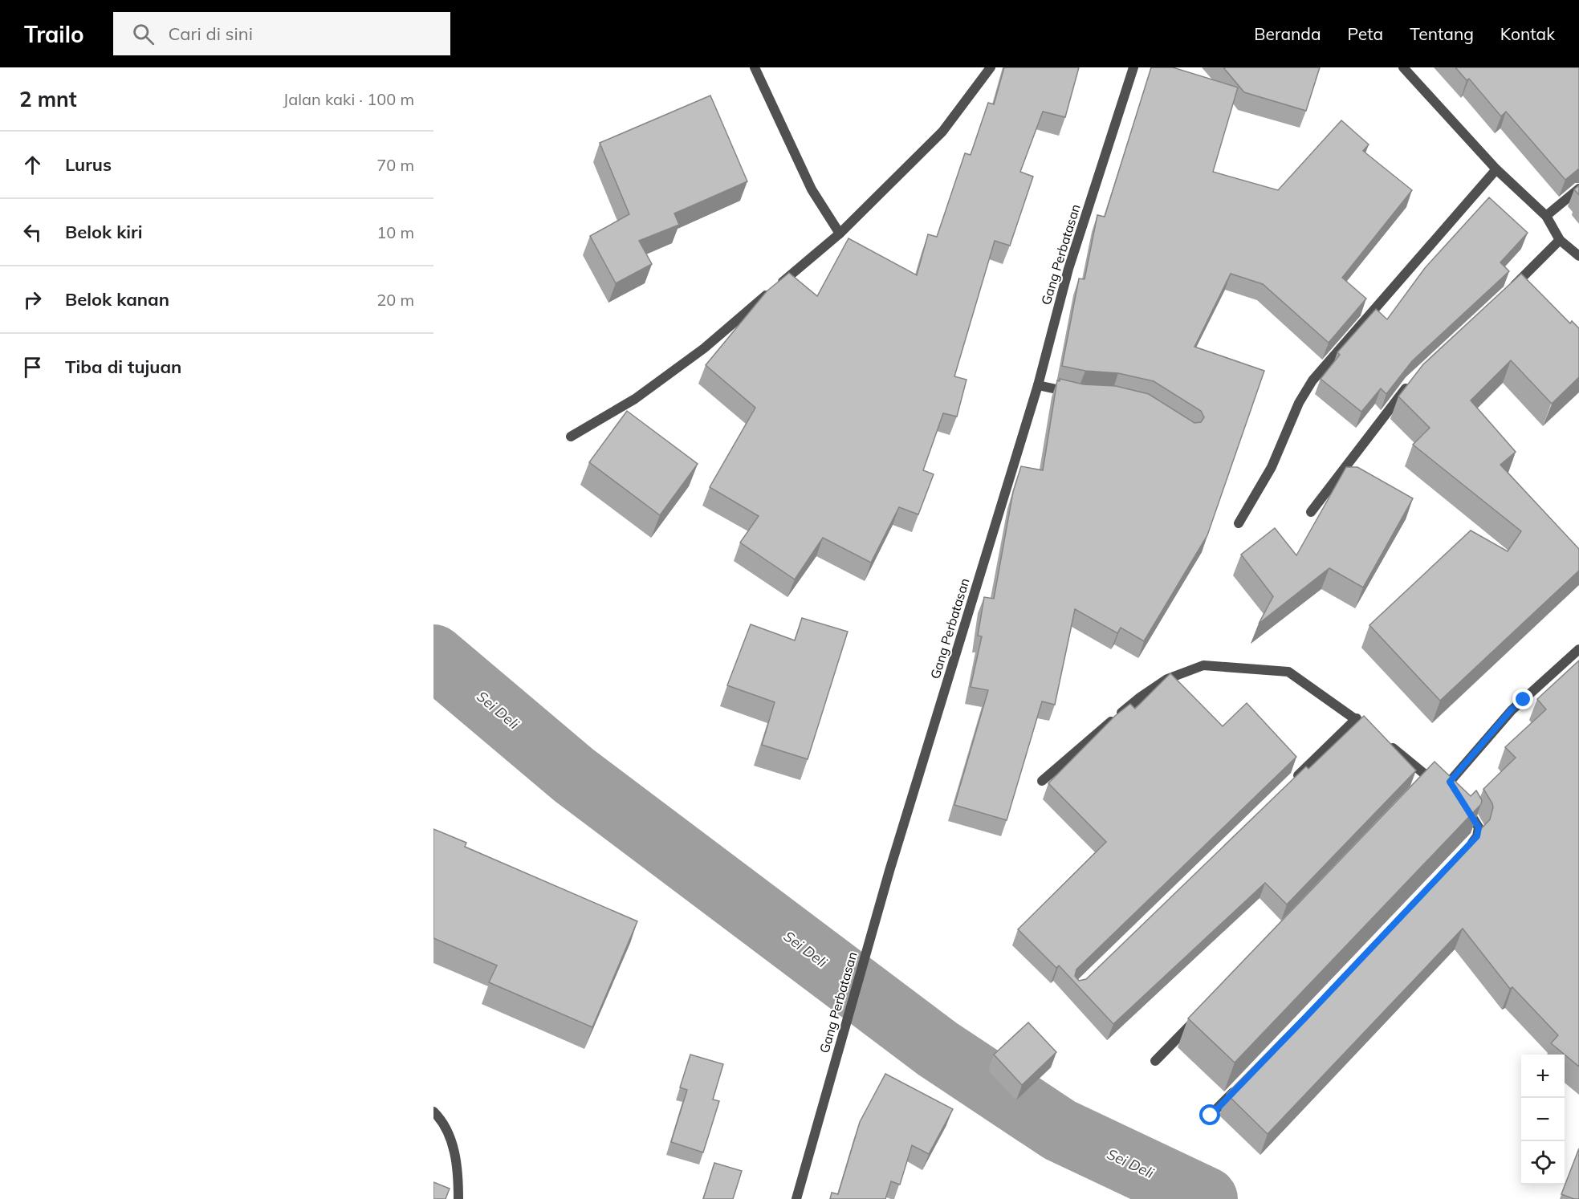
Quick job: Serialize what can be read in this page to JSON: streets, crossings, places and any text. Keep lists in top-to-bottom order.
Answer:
{
  "streets": {
    "street": ["Gang Perbatasan"]
  },
  "water": ["Sei Deli"],
  "page": {
    "header": "Trailo",
    "search": "Cari di sini",
    "nav": [
      "Beranda",
      "Peta",
      "Tentang",
      "Kontak"
    ],
    "heading": ["2 mnt", "Jalan kaki · 100 m"],
    "list": [
      ["Lurus", "70 m"],
      ["Belok kiri", "10 m"],
      ["Belok kanan", "20 m"],
      "Tiba di tujuan"
    ],
    "map_buttons": ["+", "−"]
  }
}
